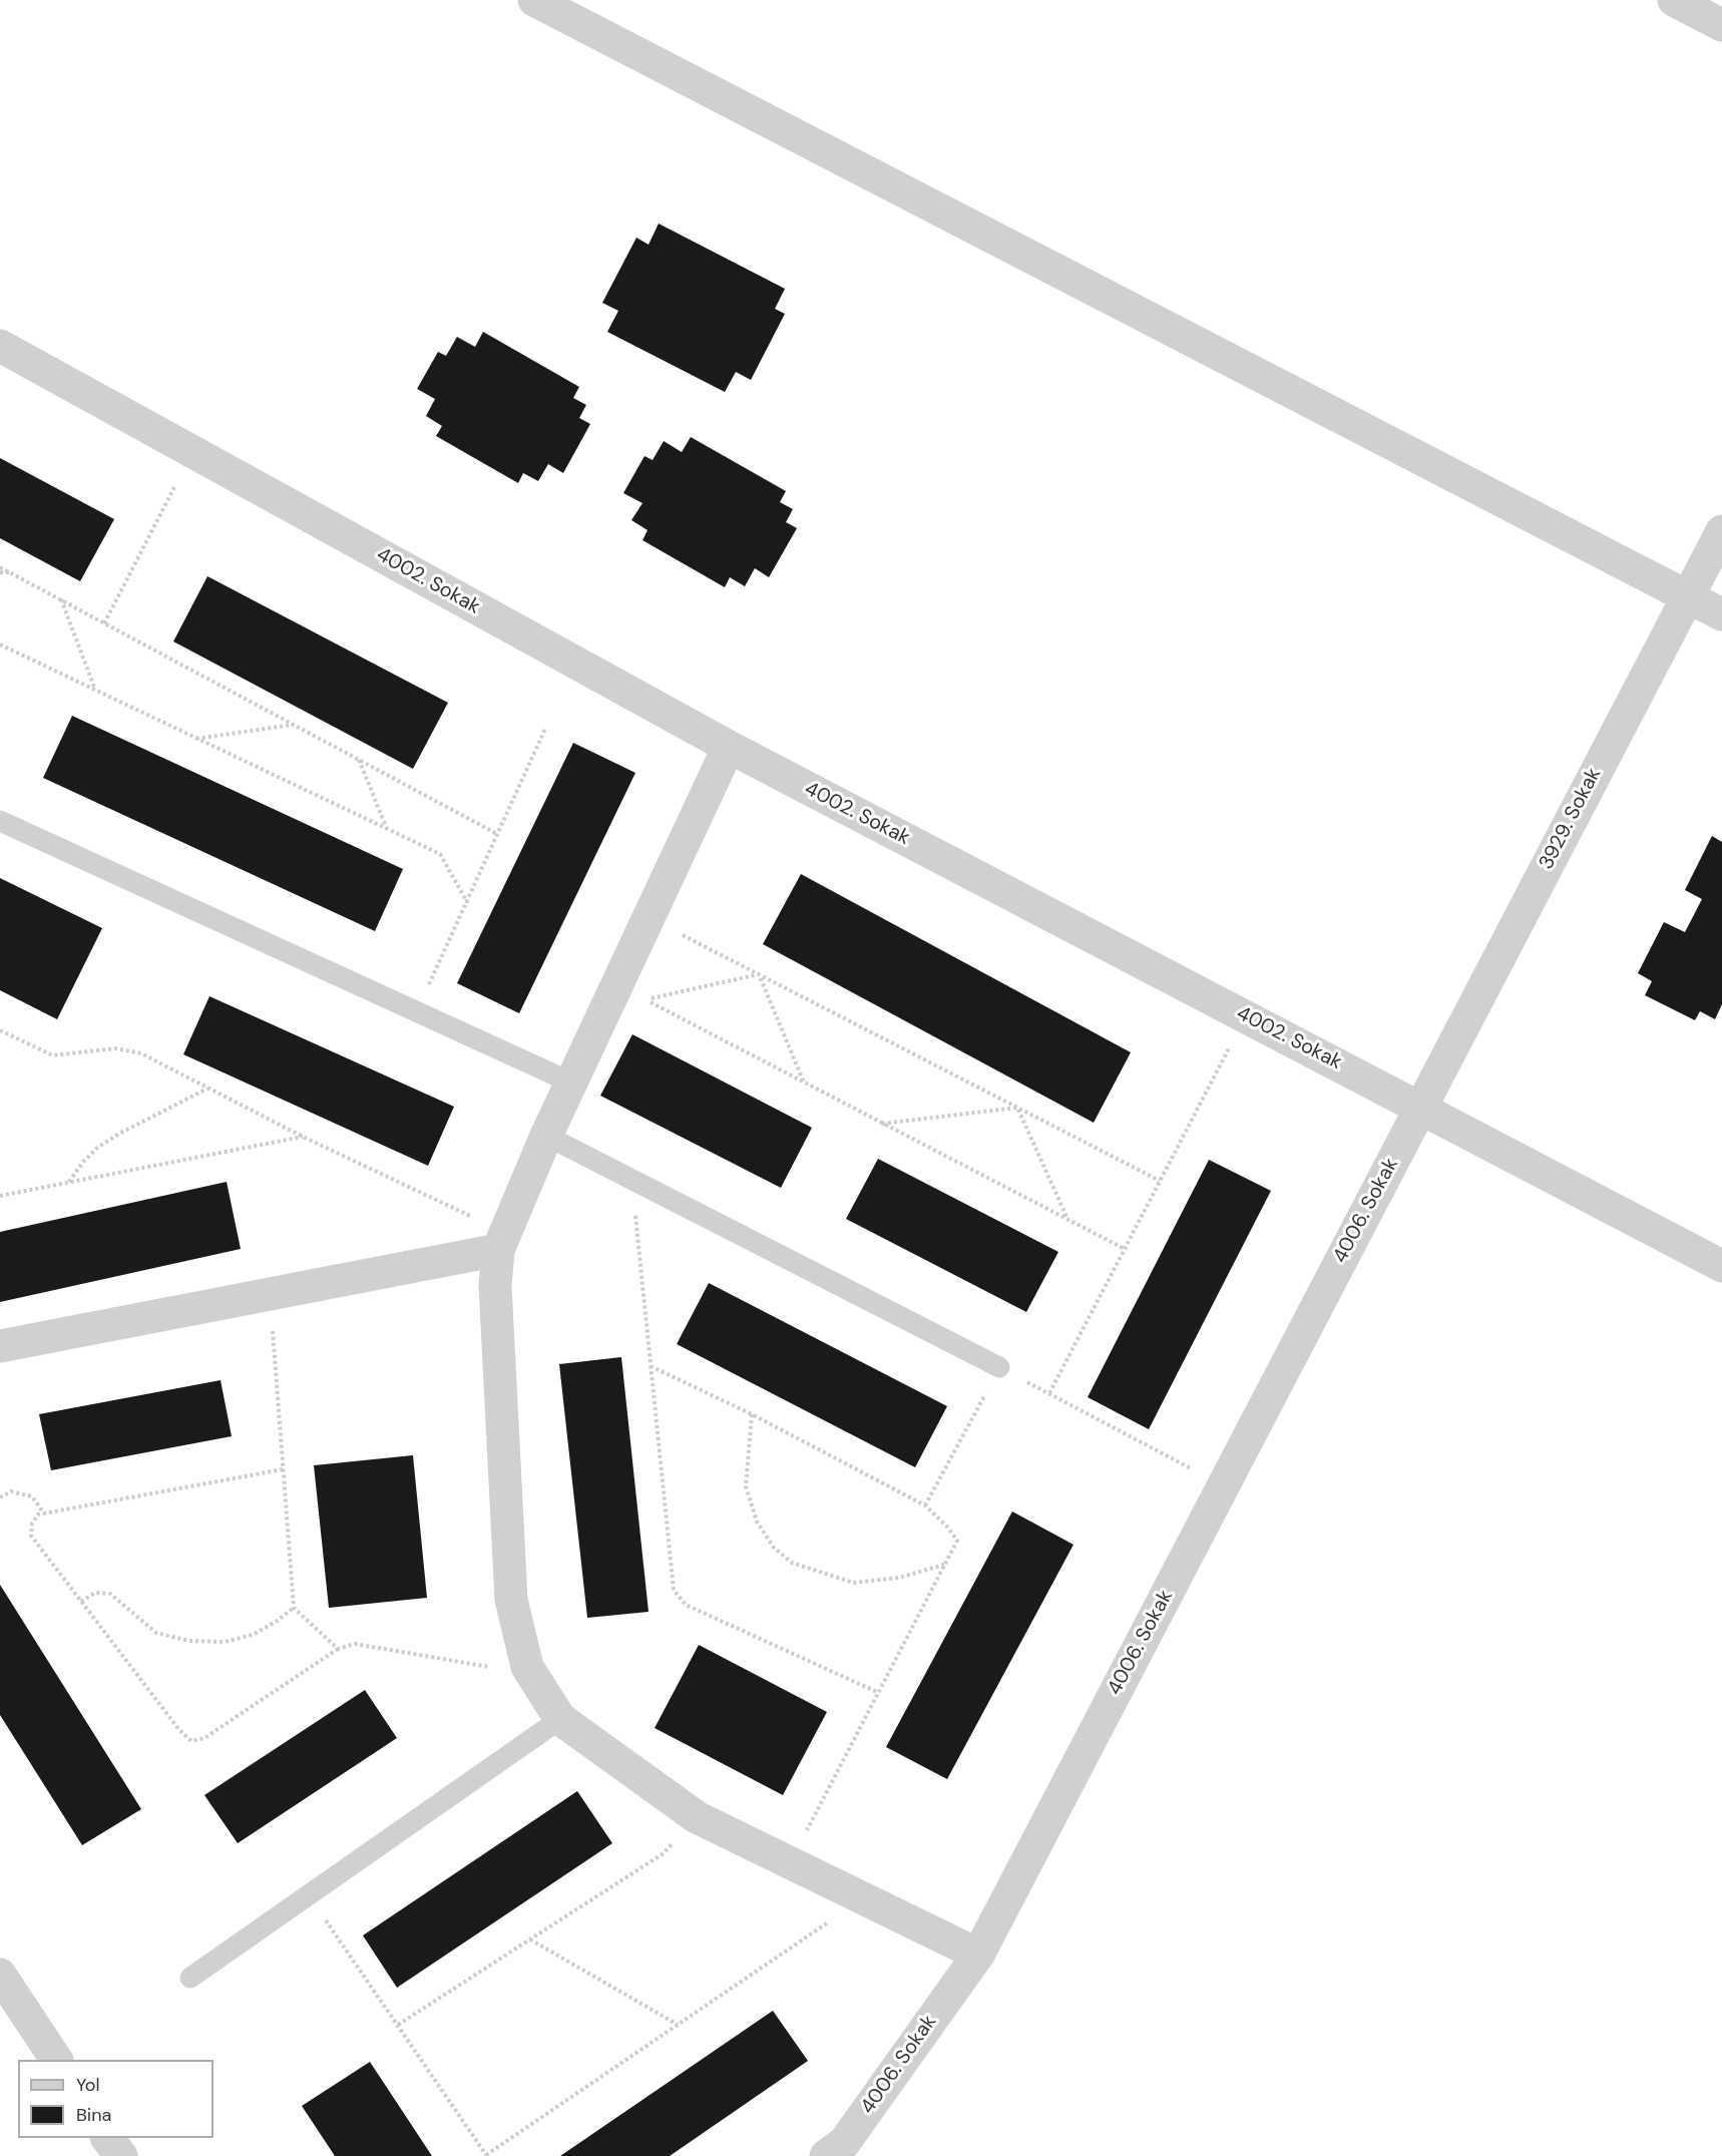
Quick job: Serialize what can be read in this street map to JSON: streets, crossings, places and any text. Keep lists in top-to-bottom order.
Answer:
{
  "streets": {
    "street": ["4002. Sokak", "3929. Sokak", "4006. Sokak"]
  },
  "crossings": [
    ["4002. Sokak", "3929. Sokak"],
    ["4002. Sokak", "4006. Sokak"],
    ["3929. Sokak", "4006. Sokak"]
  ],
  "legend": ["Yol", "Bina"]
}
